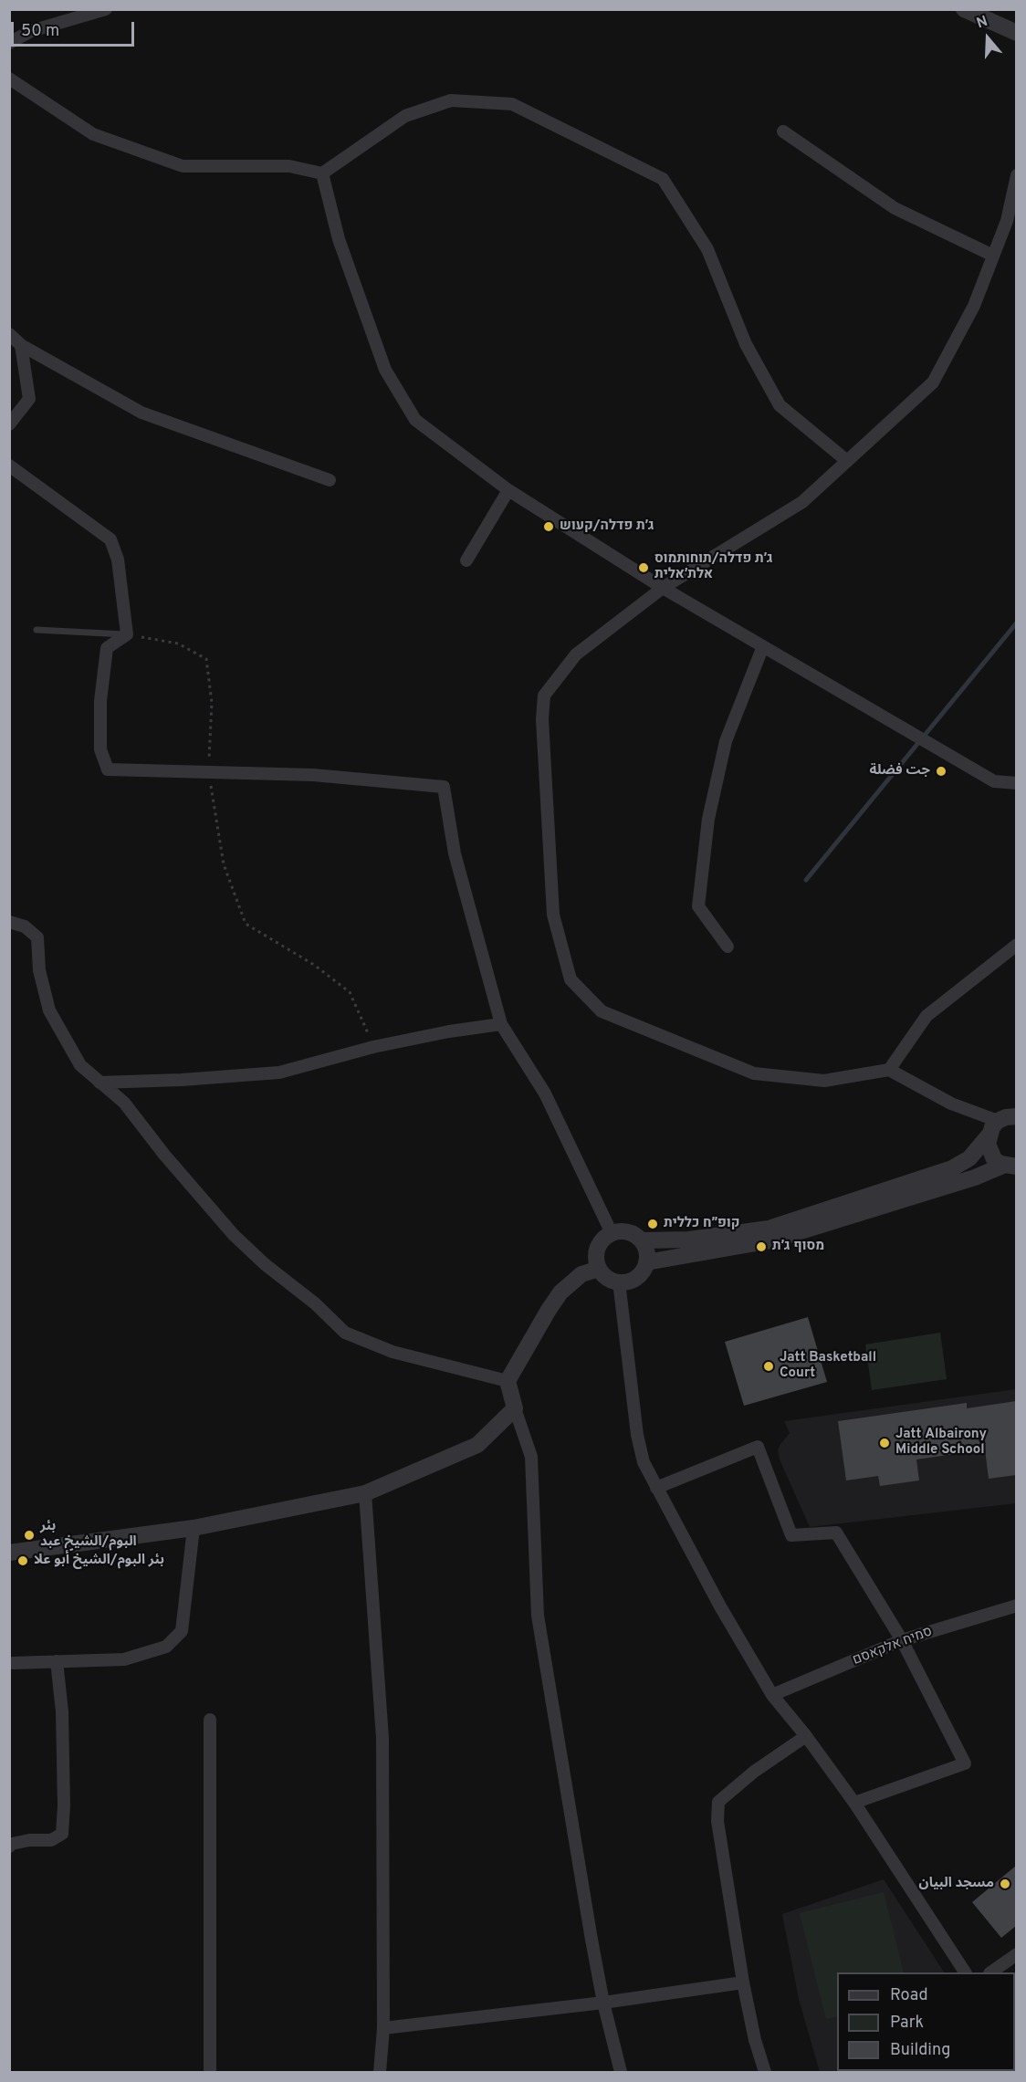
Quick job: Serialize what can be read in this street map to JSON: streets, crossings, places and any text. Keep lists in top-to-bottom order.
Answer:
{
  "streets": {
    "street": ["סמיח אלקאסם"]
  },
  "places": [
    "ג׳ת פדלה/קעוש",
    "ג׳ת פדלה/תוחותמוס אלת׳אלית",
    "جت فضلة",
    "קופ״ח כללית",
    "מסוף ג׳ת",
    "Jatt Basketball Court",
    "Jatt Albairony Middle School",
    "بئر البوم/الشيخ عبد",
    "بئر البوم/الشيخ أبو علا",
    "مسجد البيان"
  ],
  "legend": ["Road", "Park", "Building"],
  "scale_bar": "50 m",
  "north": "top"
}
